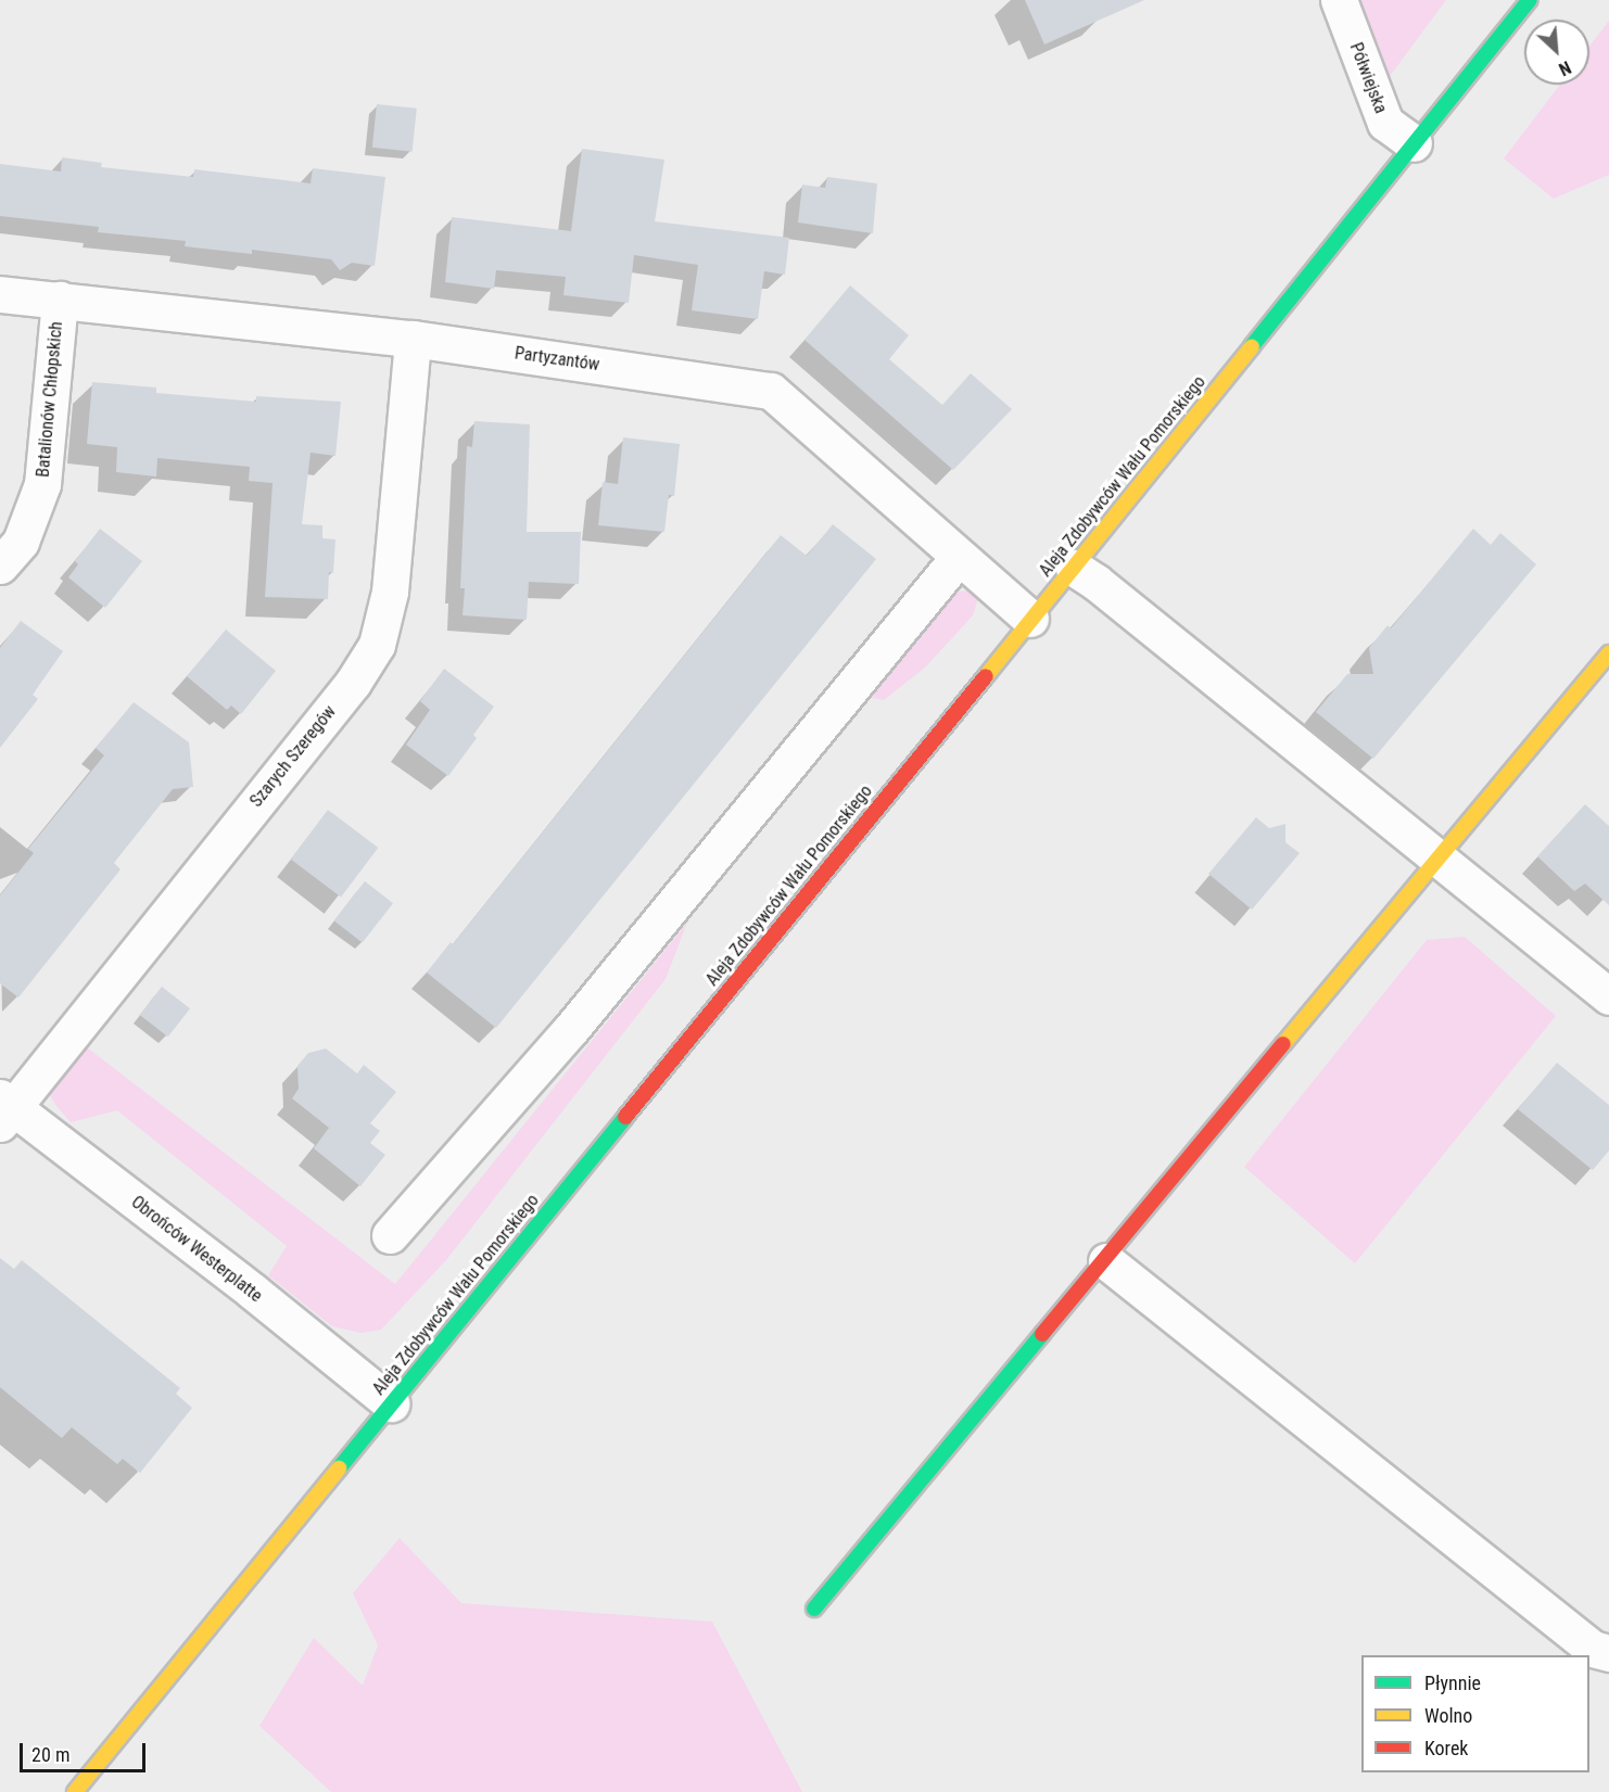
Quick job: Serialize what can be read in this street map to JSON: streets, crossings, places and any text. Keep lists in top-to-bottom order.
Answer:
{
  "streets": {
    "main road": ["Aleja Zdobywców Wału Pomorskiego"],
    "street": [
      "Półwiejska",
      "Partyzantów",
      "Batalionów Chłopskich",
      "Szarych Szeregów",
      "Obrońców Westerplatte"
    ]
  },
  "crossings": [
    ["Półwiejska", "Aleja Zdobywców Wału Pomorskiego"],
    ["Partyzantów", "Batalionów Chłopskich"],
    ["Partyzantów", "Aleja Zdobywców Wału Pomorskiego"],
    ["Partyzantów", "Szarych Szeregów"],
    ["Aleja Zdobywców Wału Pomorskiego", "Obrońców Westerplatte"],
    ["Szarych Szeregów", "Obrońców Westerplatte"]
  ],
  "legend": ["Płynnie", "Wolno", "Korek"],
  "scale_bar": "20 m",
  "north": "bottom right"
}
